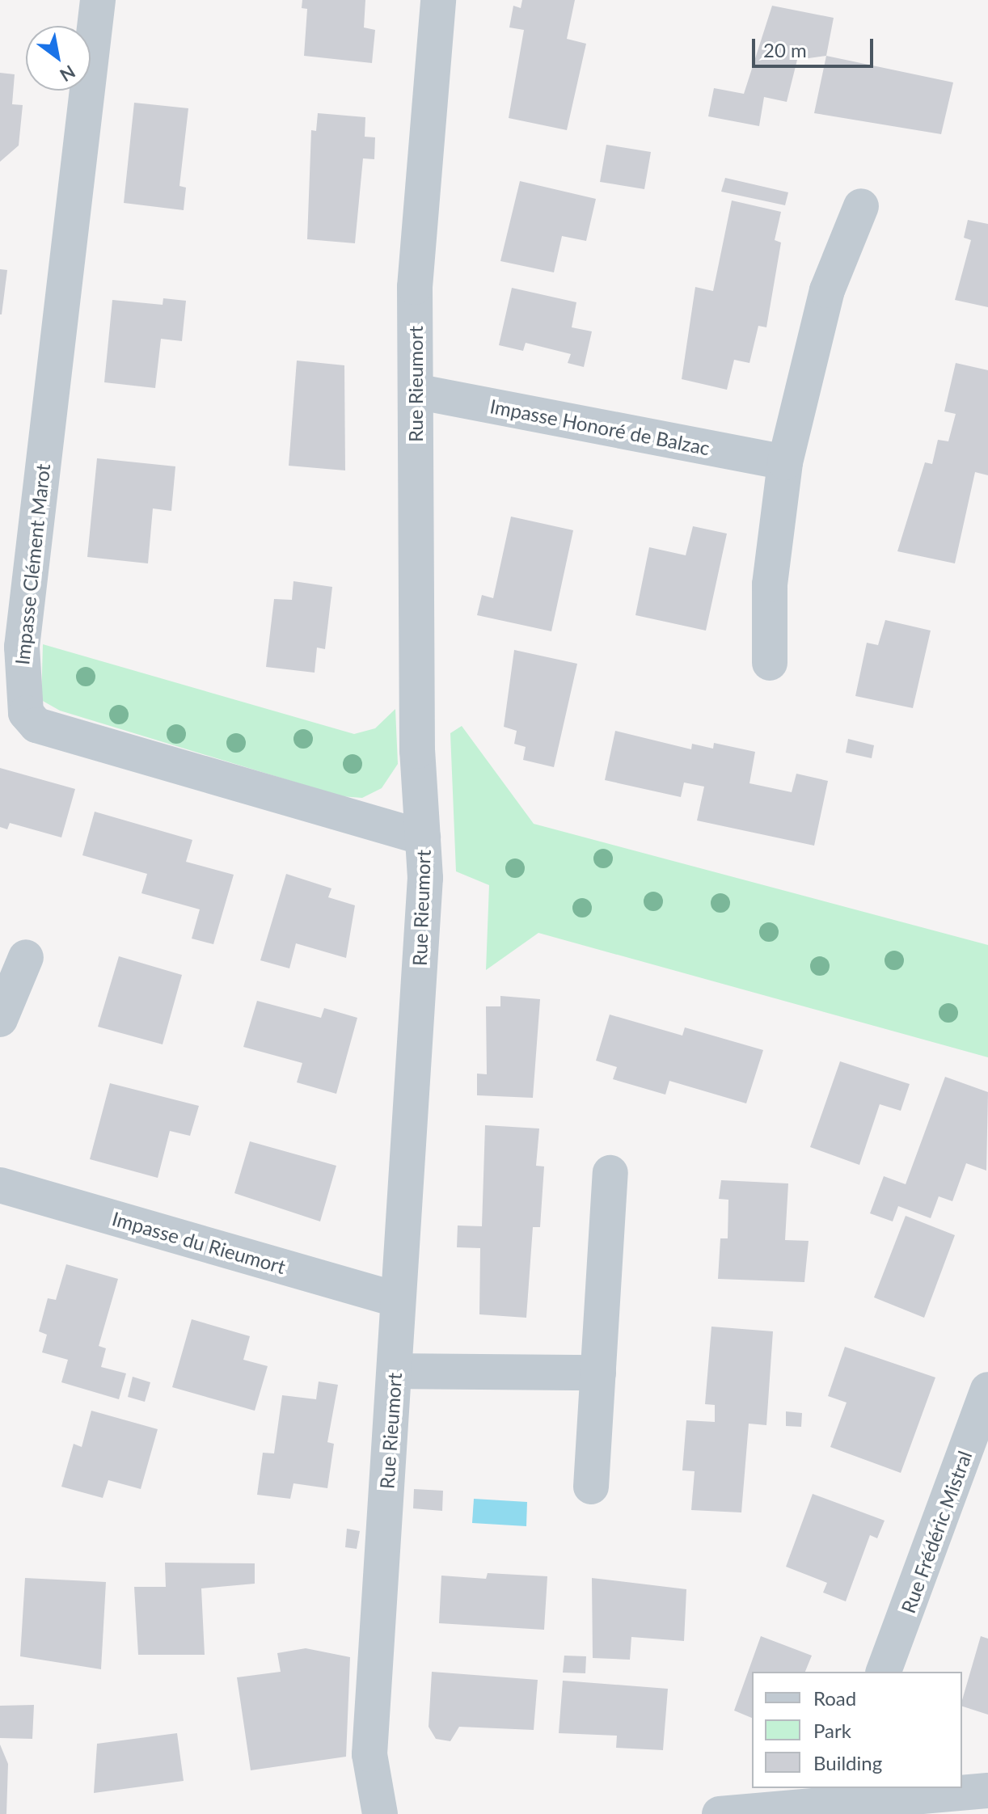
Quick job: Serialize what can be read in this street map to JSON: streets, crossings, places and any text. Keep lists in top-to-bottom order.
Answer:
{
  "streets": {
    "street": [
      "Rue Rieumort",
      "Impasse Honoré de Balzac",
      "Impasse Clément Marot",
      "Impasse du Rieumort",
      "Rue Frédéric Mistral"
    ]
  },
  "crossings": [
    ["Rue Rieumort", "Impasse Honoré de Balzac"],
    ["Rue Rieumort", "Impasse Clément Marot"],
    ["Rue Rieumort", "Impasse du Rieumort"]
  ],
  "legend": ["Road", "Park", "Building"],
  "scale_bar": "20 m",
  "north": "bottom right"
}
